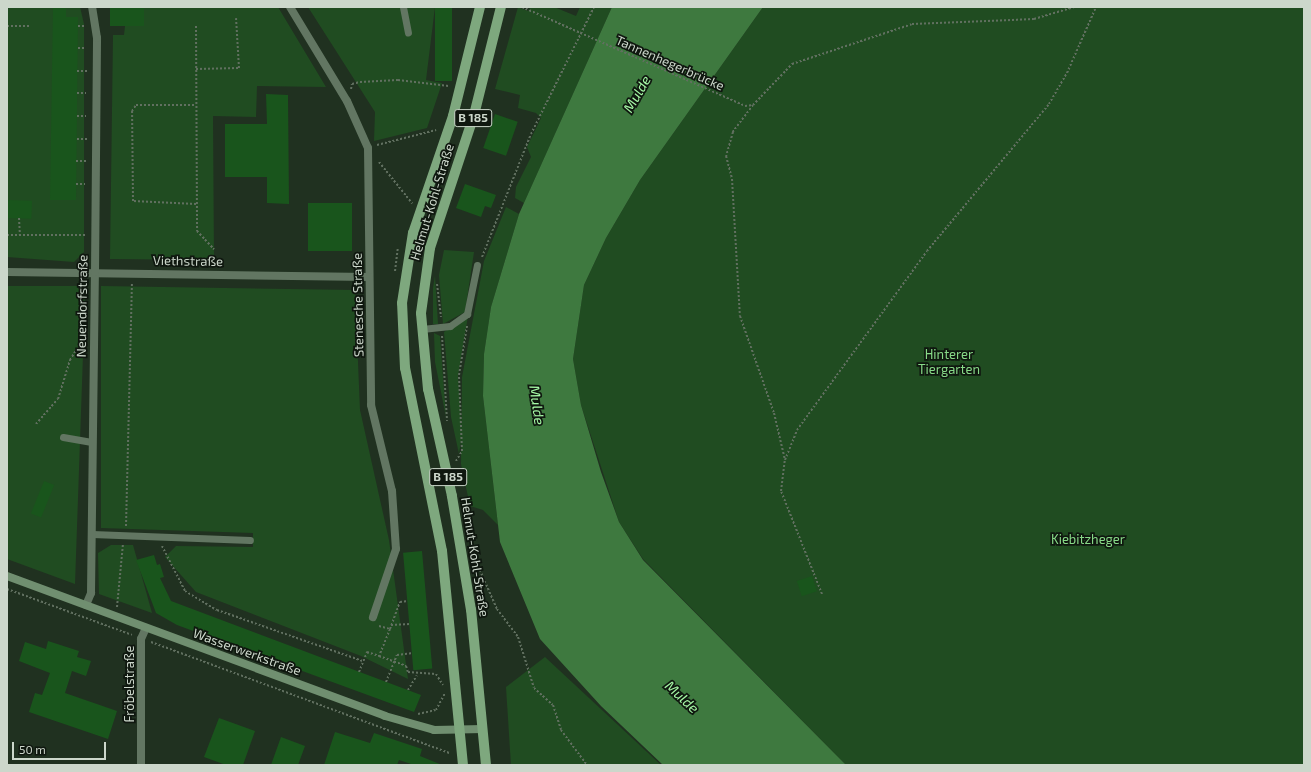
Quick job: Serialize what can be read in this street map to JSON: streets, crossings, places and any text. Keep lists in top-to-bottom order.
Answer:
{
  "streets": {
    "main road": ["B 185", "Helmut-Kohl-Straße"],
    "street": [
      "Viethstraße",
      "Stenesche Straße",
      "Neuendorfstraße",
      "Wasserwerkstraße",
      "Fröbelstraße"
    ],
    "path": ["Tannenhegerbrücke"]
  },
  "crossings": [
    ["Helmut-Kohl-Straße", "Wasserwerkstraße"],
    ["Viethstraße", "Stenesche Straße"],
    ["Viethstraße", "Neuendorfstraße"],
    ["Neuendorfstraße", "Wasserwerkstraße"],
    ["Wasserwerkstraße", "Fröbelstraße"]
  ],
  "water": ["Mulde"],
  "parks": ["Hinterer Tiergarten", "Kiebitzheger"],
  "scale_bar": "50 m"
}
